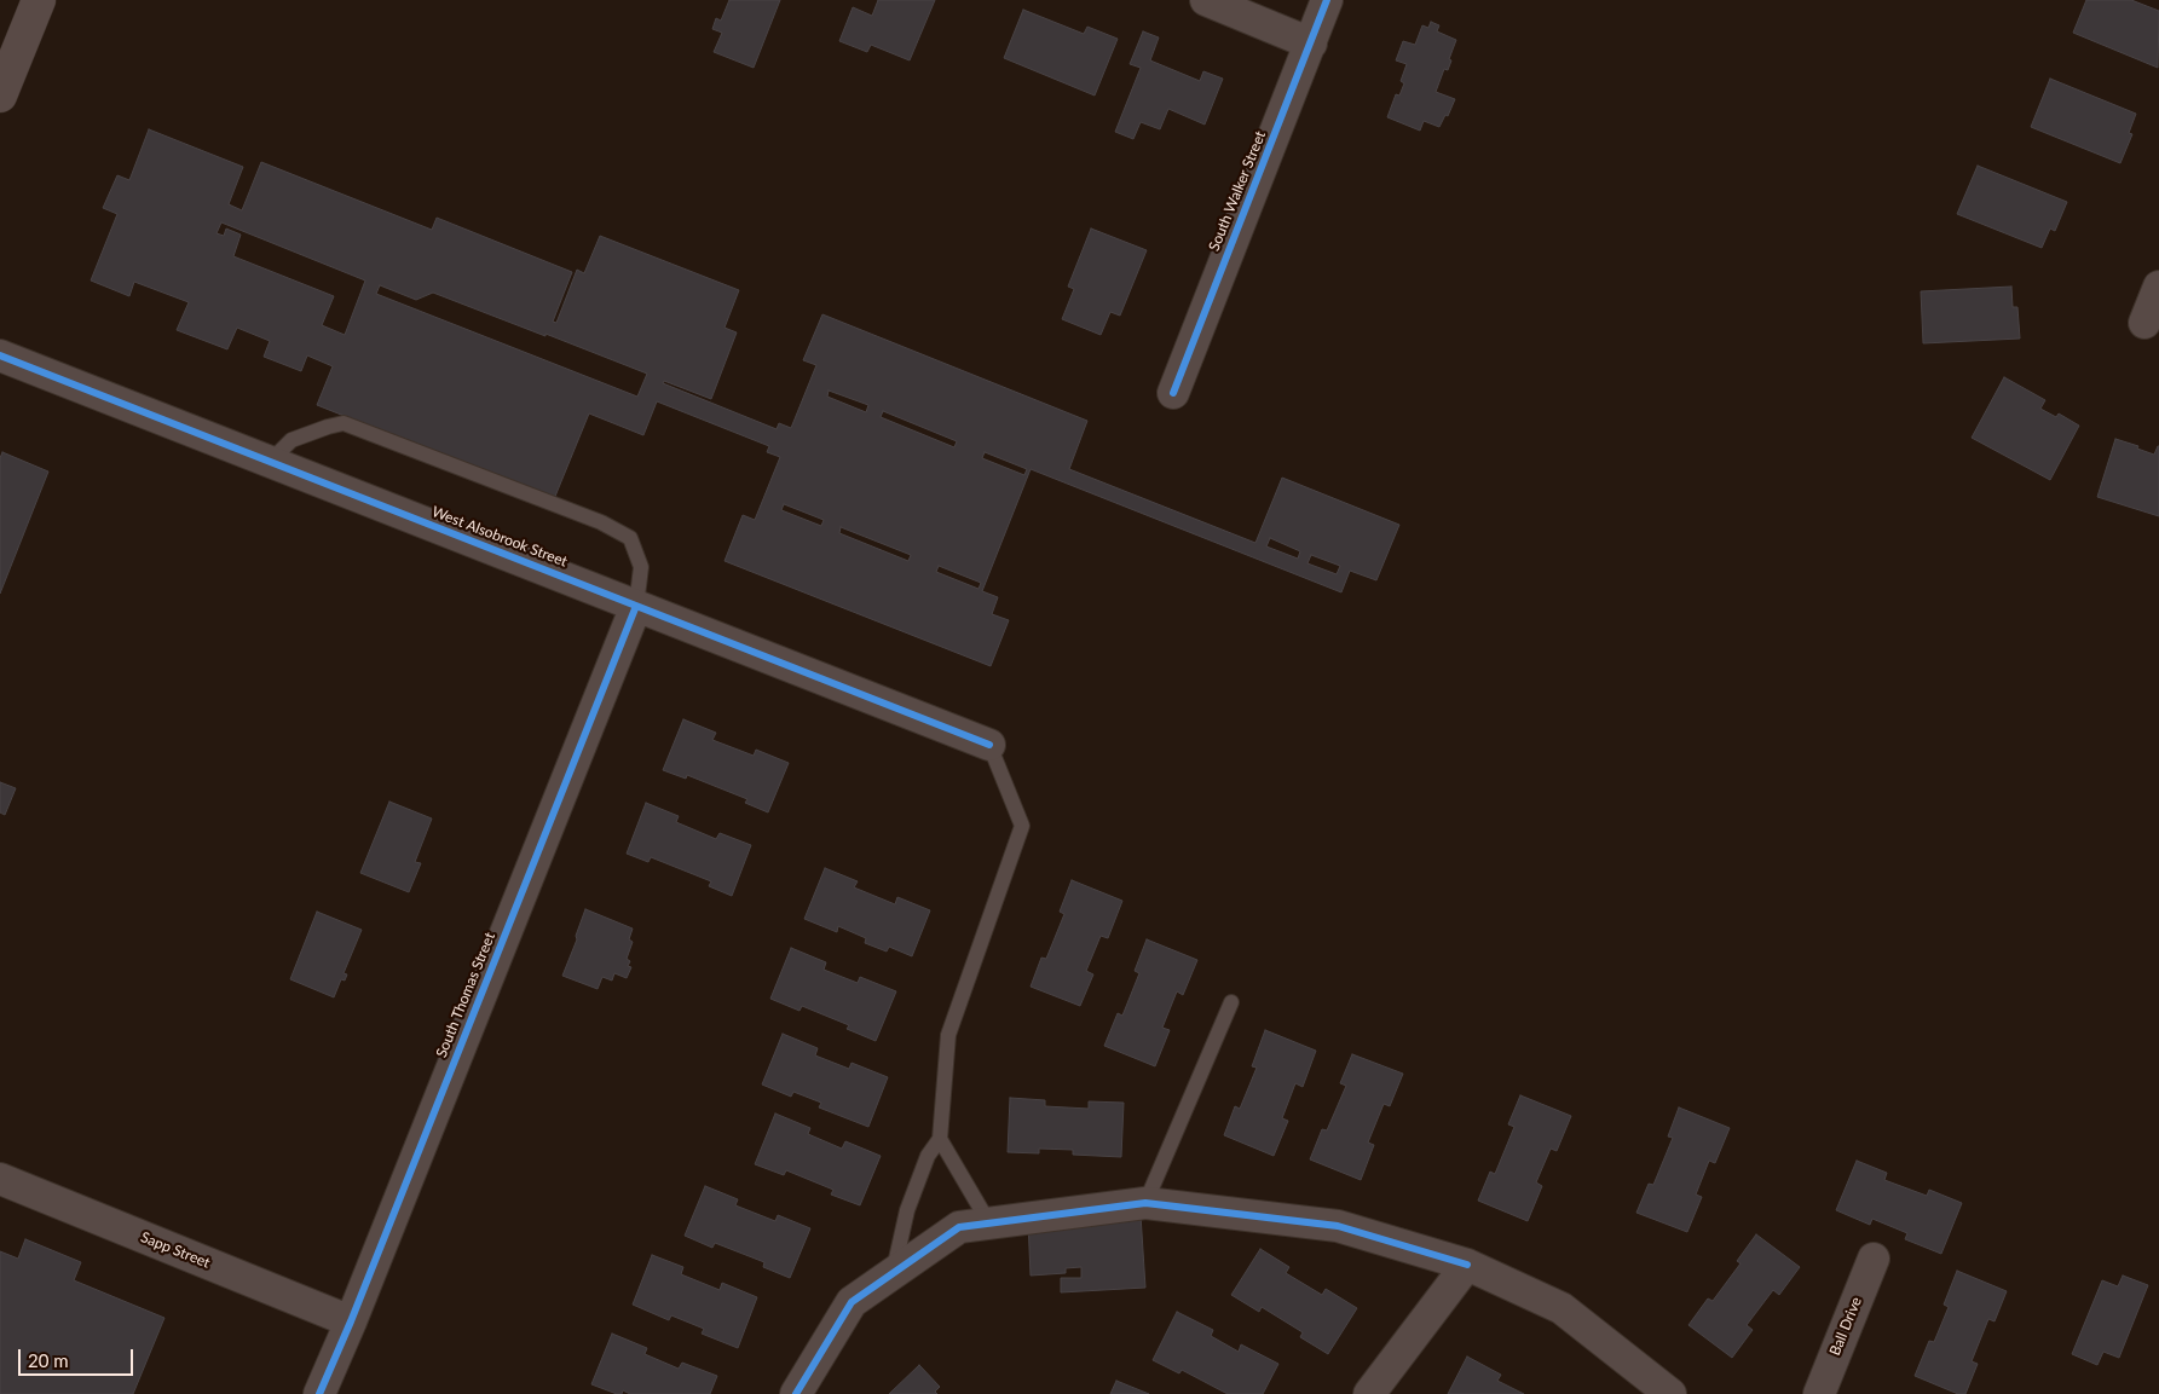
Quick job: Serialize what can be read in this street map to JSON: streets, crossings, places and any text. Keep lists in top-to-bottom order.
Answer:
{
  "streets": {
    "street": [
      "South Walker Street",
      "West Alsobrook Street",
      "South Thomas Street",
      "Sapp Street",
      "Ball Drive"
    ]
  },
  "crossings": [
    ["West Alsobrook Street", "South Thomas Street"],
    ["South Thomas Street", "Sapp Street"]
  ],
  "scale_bar": "20 m"
}
